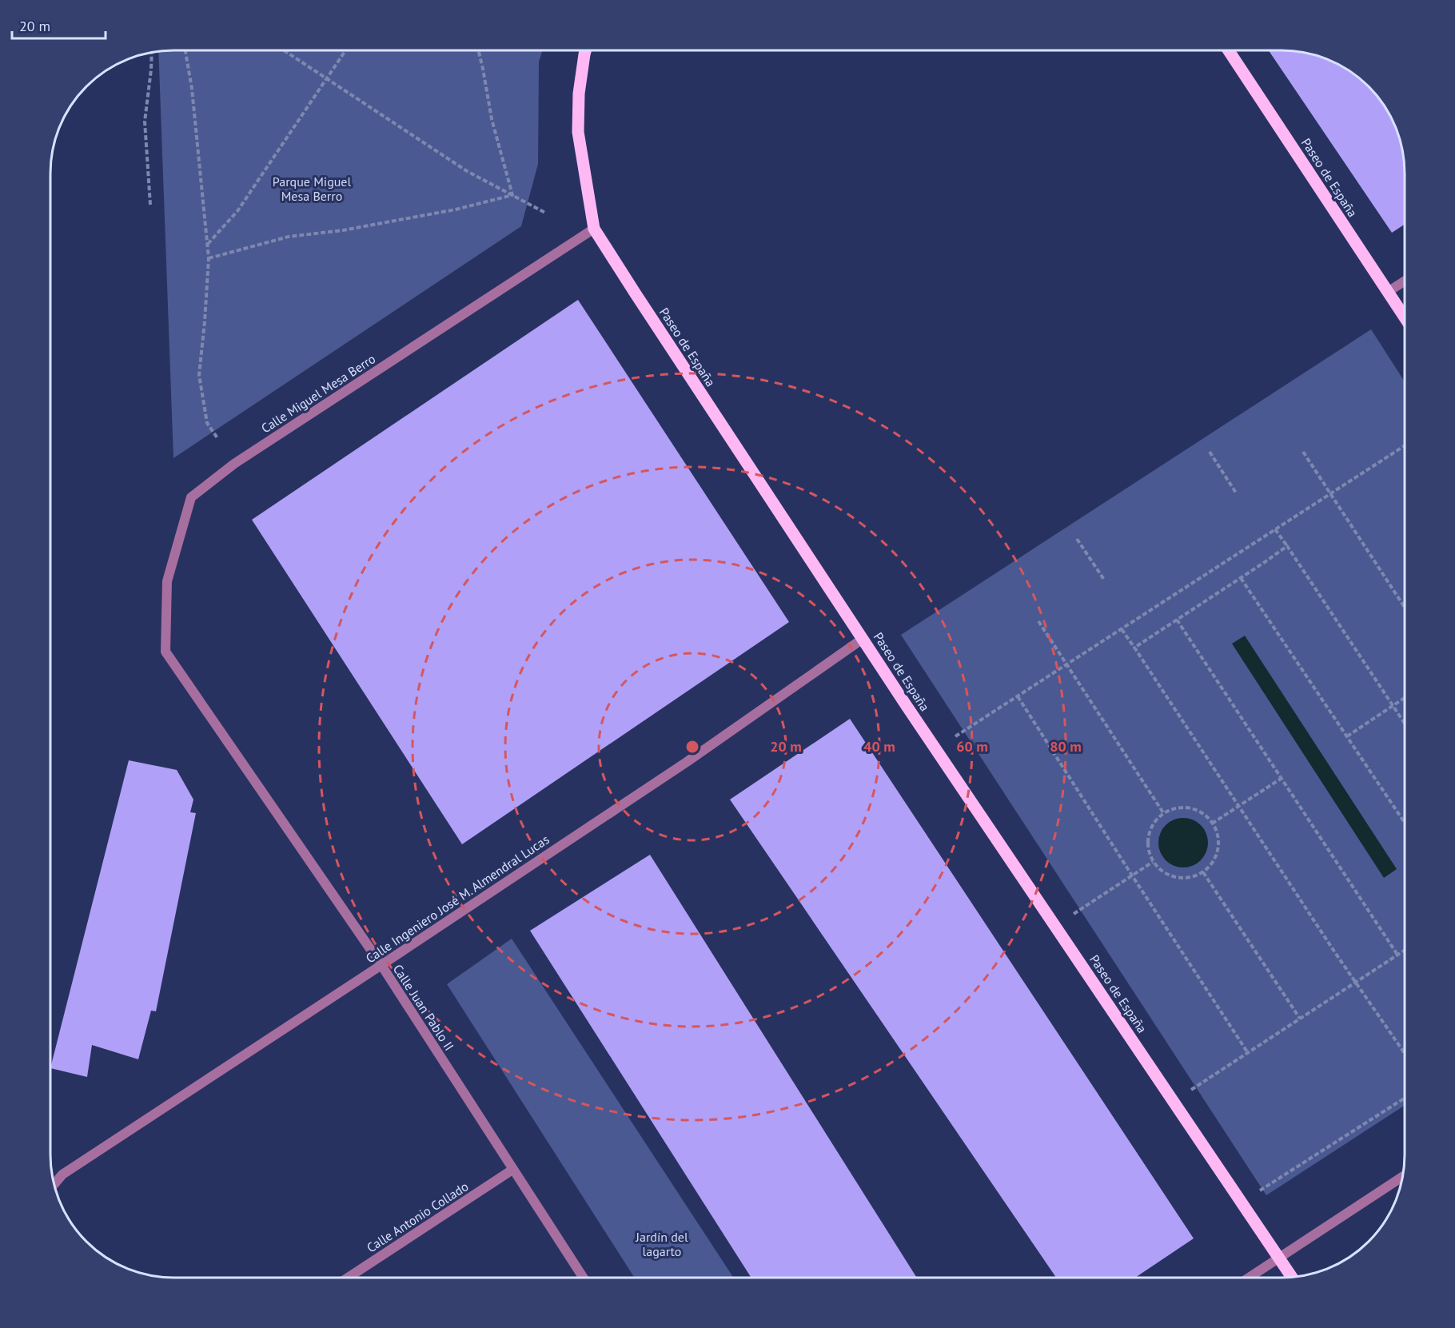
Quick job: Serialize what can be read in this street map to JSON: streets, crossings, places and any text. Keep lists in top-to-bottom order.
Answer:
{
  "streets": {
    "main road": ["Paseo de España"],
    "street": [
      "Calle Miguel Mesa Berro",
      "Calle Ingeniero José M. Almendral Lucas",
      "Calle Juan Pablo II",
      "Calle Antonio Collado"
    ]
  },
  "crossings": [
    ["Paseo de España", "Calle Miguel Mesa Berro"],
    ["Paseo de España", "Calle Ingeniero José M. Almendral Lucas"],
    ["Calle Miguel Mesa Berro", "Calle Juan Pablo II"],
    ["Calle Ingeniero José M. Almendral Lucas", "Calle Juan Pablo II"],
    ["Calle Juan Pablo II", "Calle Antonio Collado"]
  ],
  "parks": ["Parque Miguel Mesa Berro", "Jardín del lagarto"],
  "scale_bar": "20 m",
  "rings": [
    "20 m",
    "40 m",
    "60 m",
    "80 m"
  ]
}
